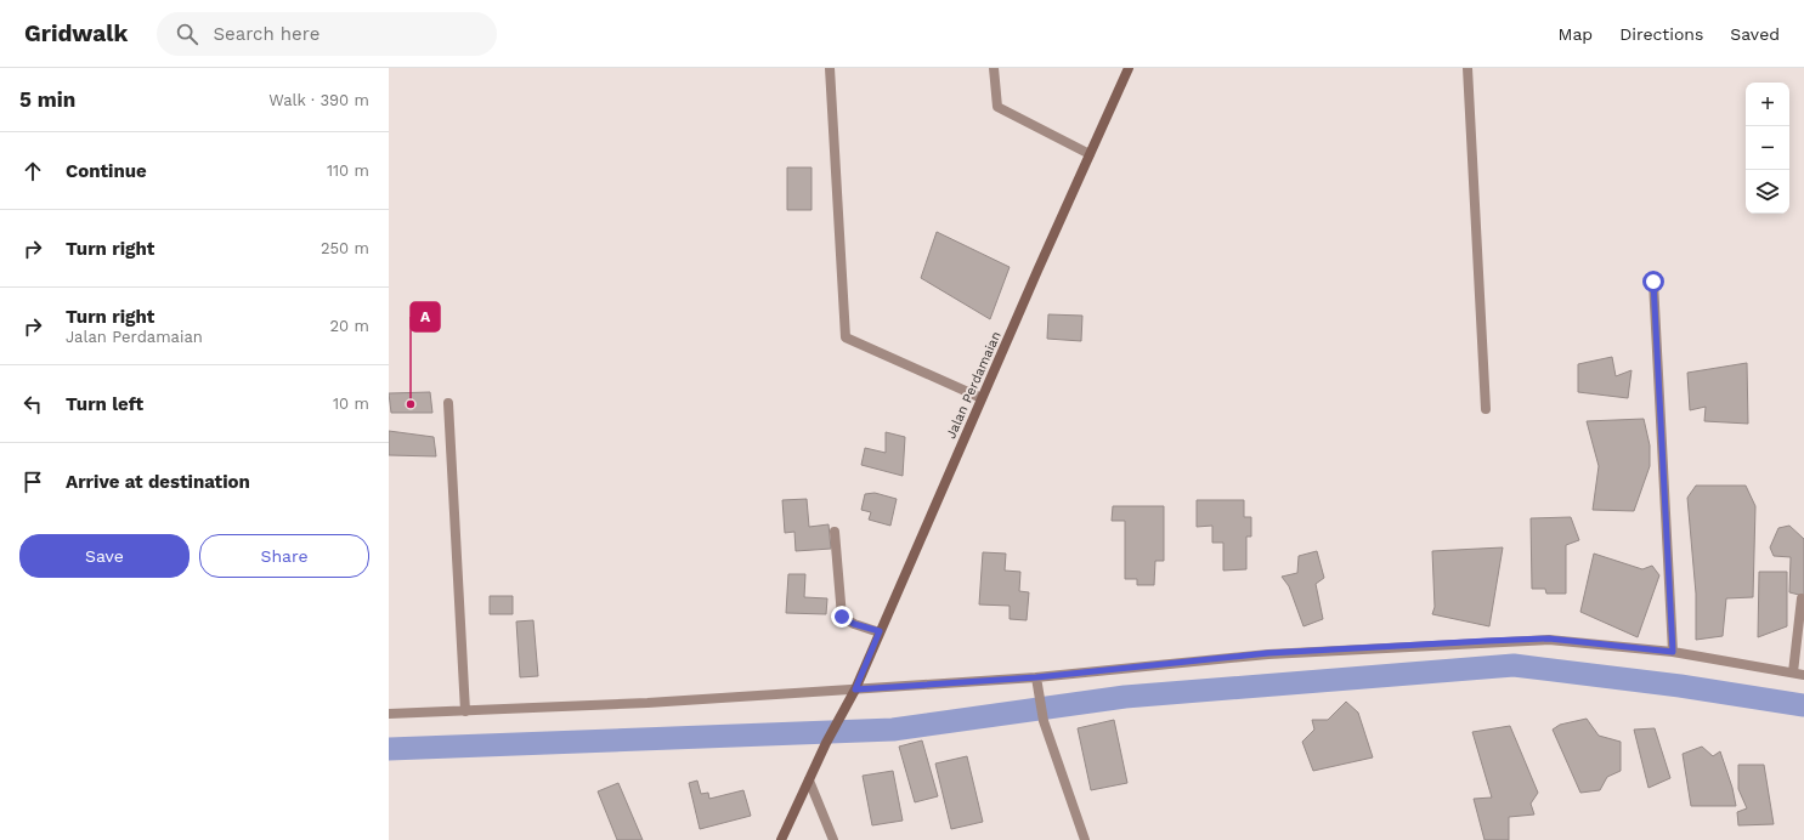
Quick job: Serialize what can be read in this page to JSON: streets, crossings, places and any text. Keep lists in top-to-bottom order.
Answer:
{
  "streets": {
    "street": ["Jalan Perdamaian"]
  },
  "places": ["A"],
  "page": {
    "header": "Gridwalk",
    "search": "Search here",
    "nav": ["Map", "Directions", "Saved"],
    "heading": ["5 min", "Walk · 390 m"],
    "map_buttons": ["+", "−"],
    "list": [
      ["Continue", "110 m"],
      ["Turn right", "250 m"],
      ["Turn right", "Jalan Perdamaian", "20 m"],
      ["Turn left", "10 m"],
      "Arrive at destination"
    ],
    "buttons": ["Save", "Share"]
  }
}
